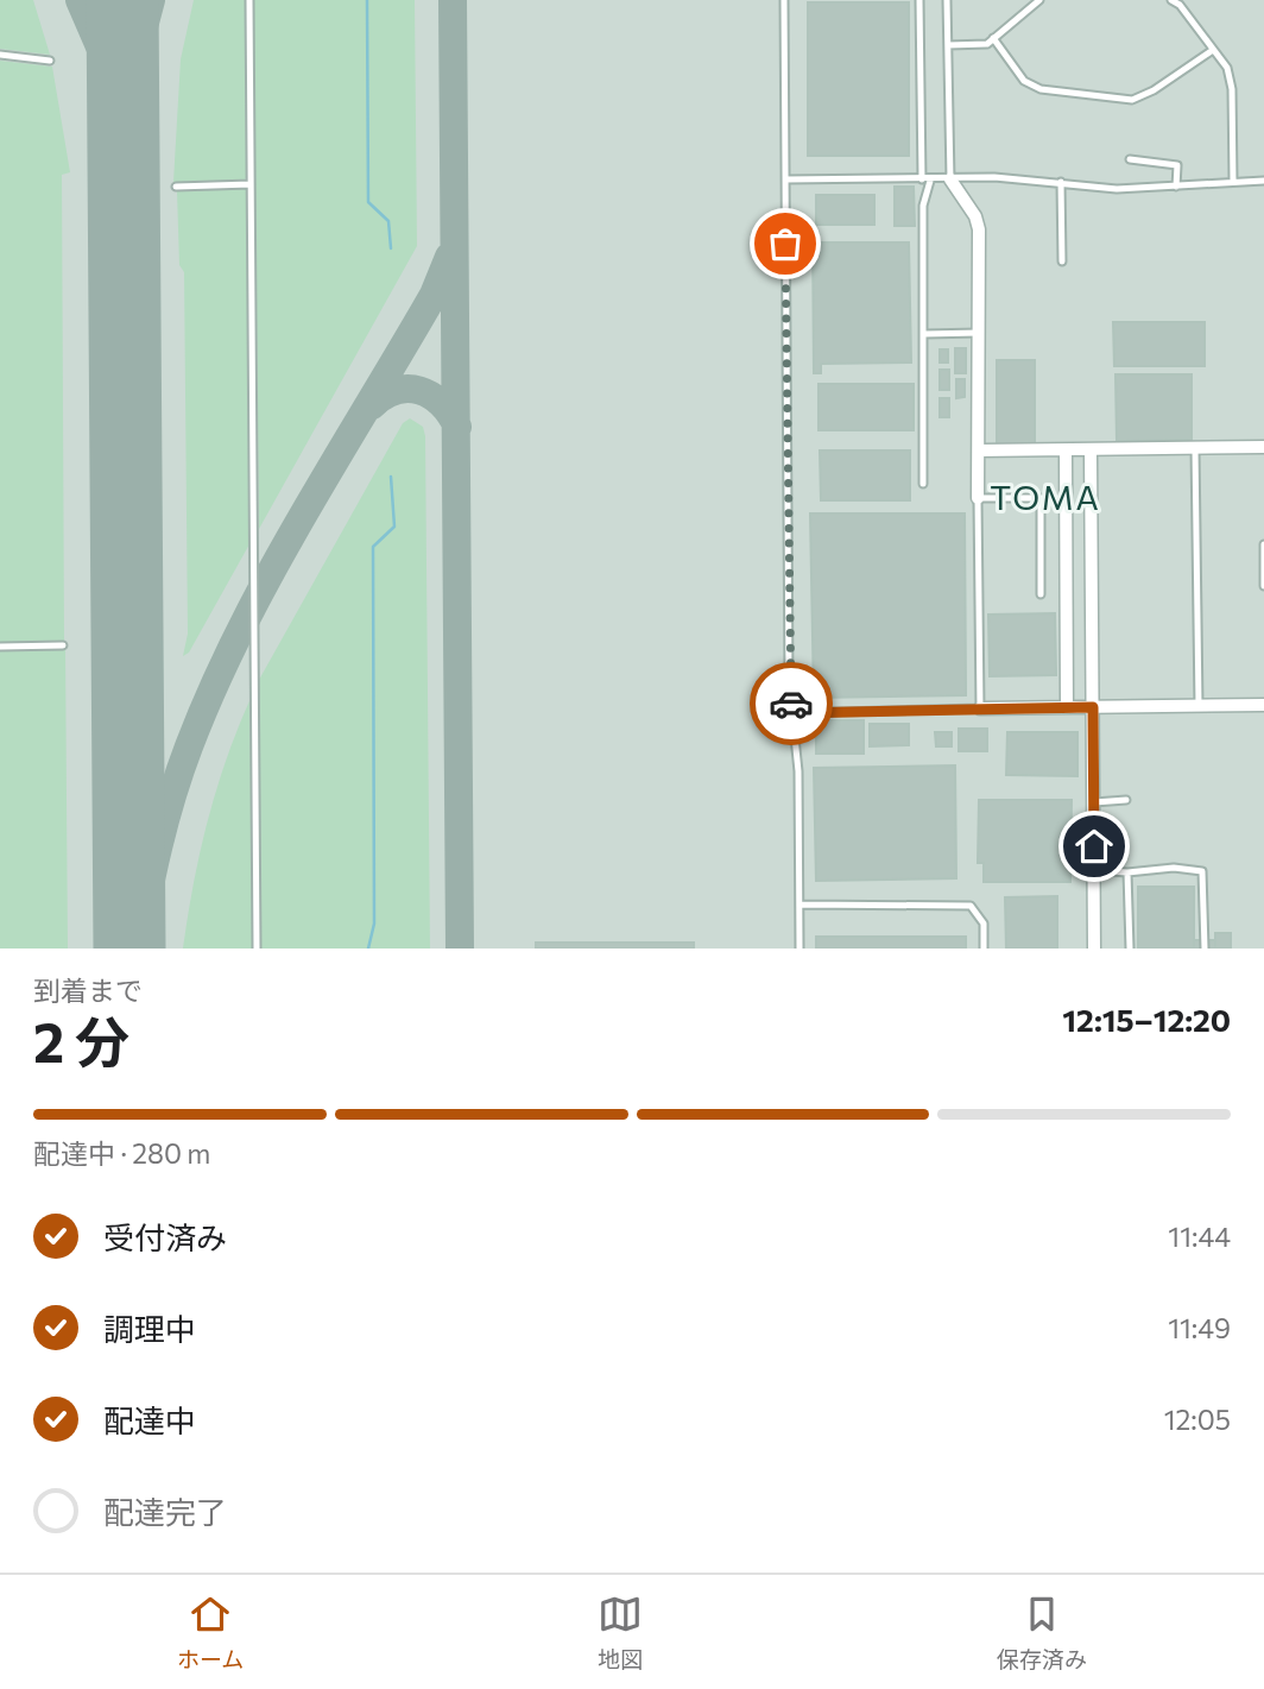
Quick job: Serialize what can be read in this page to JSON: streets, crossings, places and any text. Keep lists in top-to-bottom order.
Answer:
{
  "districts": ["TOMA"],
  "page": {
    "heading": ["2 分", "到着まで", "12:15–12:20"],
    "bar": "配達中 · 280 m",
    "list": [
      ["受付済み", "11:44"],
      ["調理中", "11:49"],
      ["配達中", "12:05"],
      "配達完了"
    ],
    "tabs": ["ホーム", "地図", "保存済み"]
  }
}
